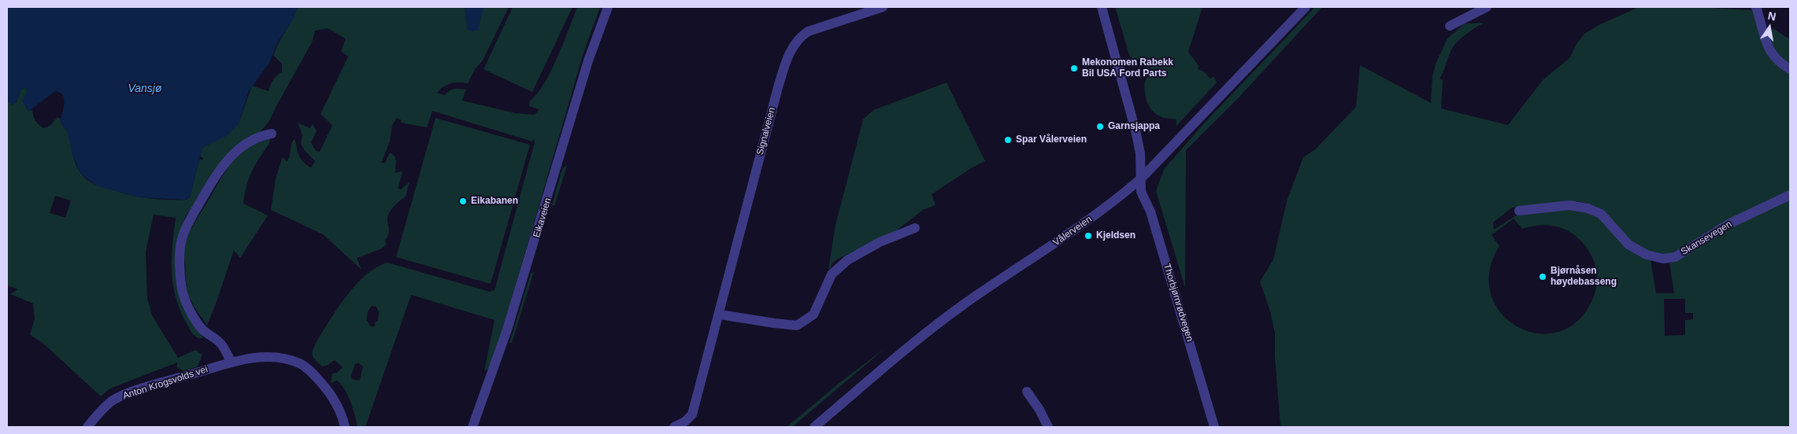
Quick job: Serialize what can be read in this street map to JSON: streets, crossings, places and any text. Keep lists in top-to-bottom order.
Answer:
{
  "streets": {
    "street": [
      "Signalveien",
      "Eikaveien",
      "Vålerveien",
      "Skansevegen",
      "Thorbjørnrødvegen",
      "Anton Krogsvolds vei"
    ]
  },
  "crossings": [
    ["Vålerveien", "Thorbjørnrødvegen"]
  ],
  "water": ["Vansjø"],
  "places": [
    "Mekonomen Rabekk Bil USA Ford Parts",
    "Garnsjappa",
    "Spar Vålerveien",
    "Eikabanen",
    "Kjeldsen",
    "Bjørnåsen høydebasseng"
  ],
  "north": "top"
}
